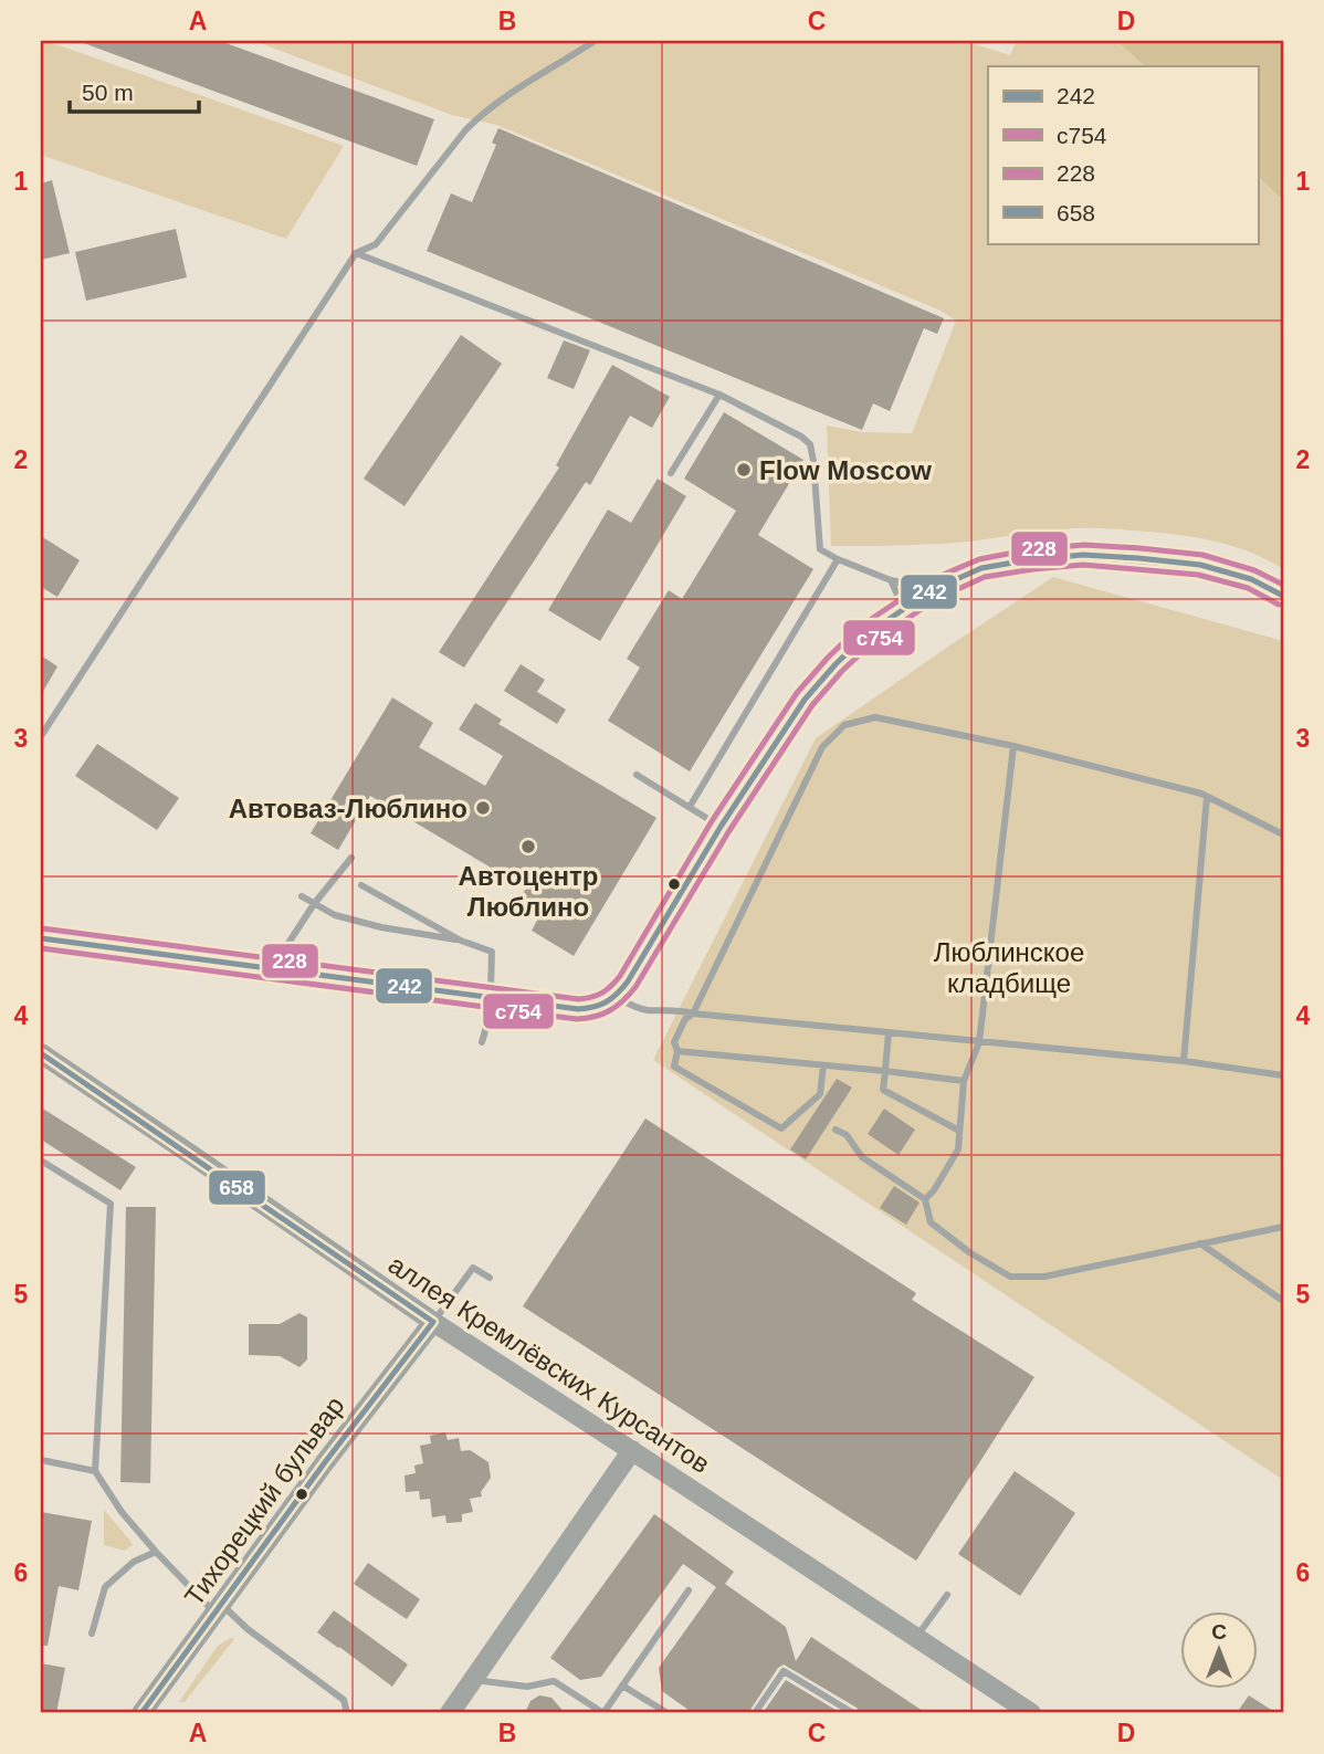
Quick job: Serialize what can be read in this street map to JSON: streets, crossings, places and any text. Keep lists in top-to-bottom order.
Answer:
{
  "streets": {
    "street": ["аллея Кремлёвских Курсантов", "Тихорецкий бульвар"]
  },
  "crossings": [
    ["аллея Кремлёвских Курсантов", "Тихорецкий бульвар"]
  ],
  "parks": ["Люблинское кладбище"],
  "places": ["Flow Moscow", "Автоваз-Люблино", "Автоцентр Люблино"],
  "lines": [
    "transit line 228",
    "transit line 242",
    "transit line с754",
    "transit line 658"
  ],
  "legend": [
    "242",
    "с754",
    "228",
    "658"
  ],
  "scale_bar": "50 m",
  "north": "top",
  "grid": {
    "columns": [
      "A",
      "B",
      "C",
      "D"
    ],
    "rows": [
      "1",
      "2",
      "3",
      "4",
      "5",
      "6"
    ]
  }
}
